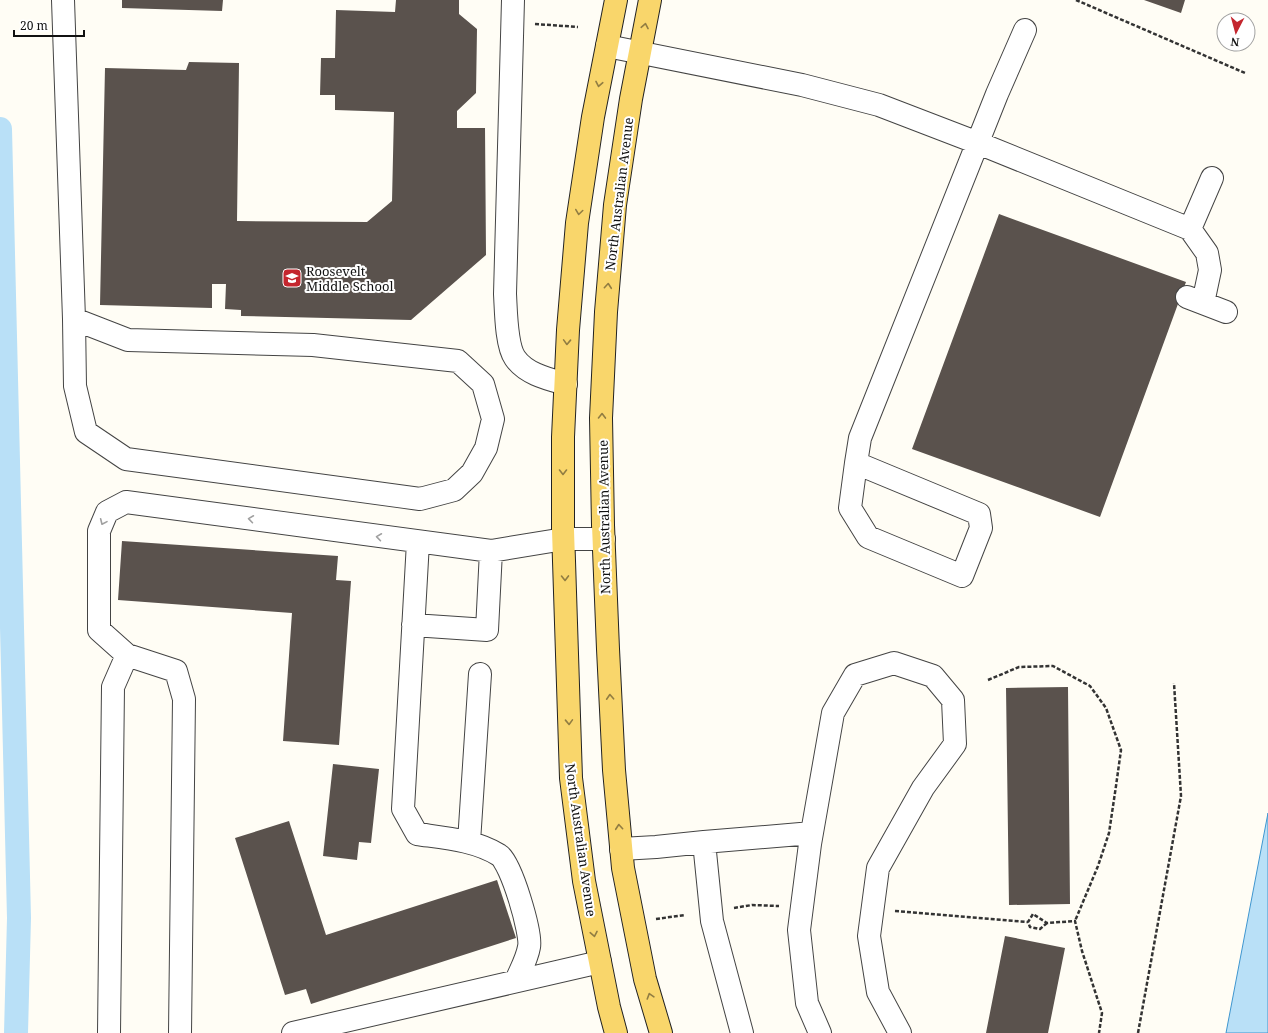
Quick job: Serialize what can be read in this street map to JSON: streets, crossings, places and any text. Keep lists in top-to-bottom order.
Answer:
{
  "streets": {
    "main road": ["North Australian Avenue"]
  },
  "places": {
    "school or university": ["Roosevelt Middle School"]
  },
  "scale_bar": "20 m",
  "north": "bottom"
}
